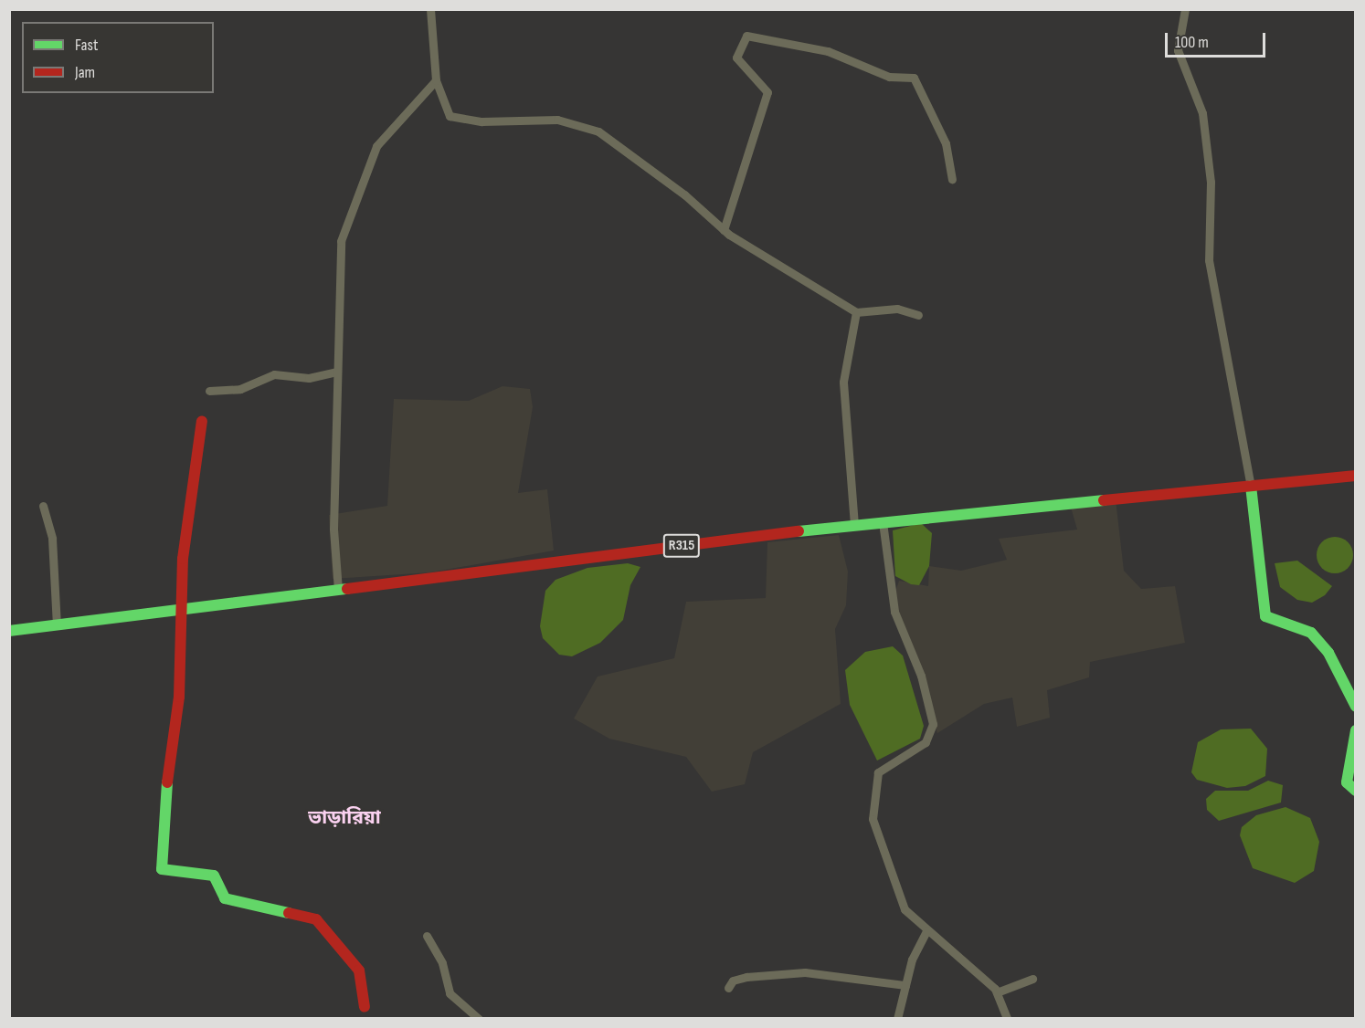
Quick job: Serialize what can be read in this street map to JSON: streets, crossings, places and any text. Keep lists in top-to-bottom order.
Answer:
{
  "streets": {
    "main road": ["R315"]
  },
  "districts": ["ভাড়ারিয়া"],
  "legend": ["Fast", "Jam"],
  "scale_bar": "100 m"
}
